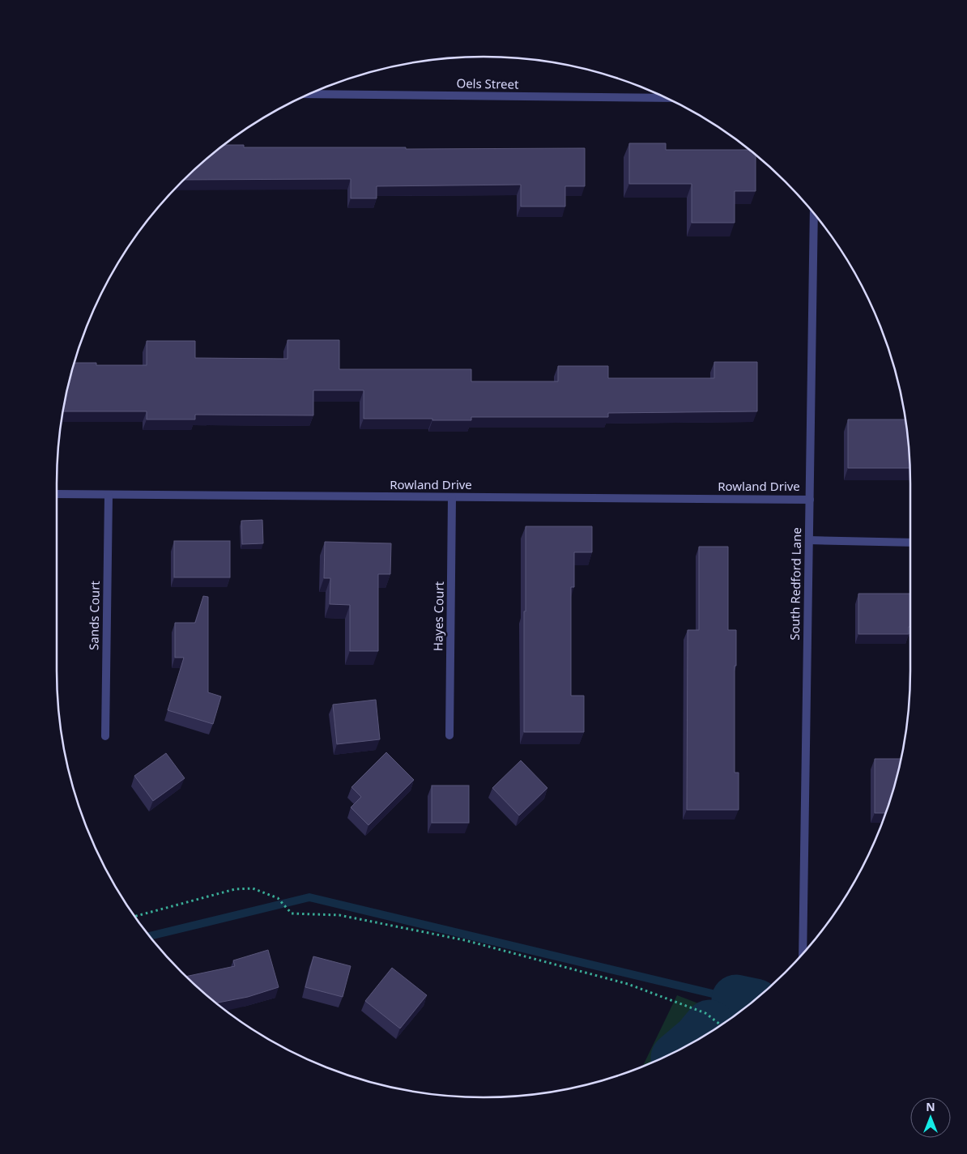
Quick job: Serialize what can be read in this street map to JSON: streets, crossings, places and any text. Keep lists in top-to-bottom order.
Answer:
{
  "streets": {
    "street": [
      "Oels Street",
      "Rowland Drive",
      "South Redford Lane",
      "Sands Court",
      "Hayes Court"
    ]
  },
  "crossings": [
    ["Rowland Drive", "South Redford Lane"],
    ["Rowland Drive", "Sands Court"],
    ["Rowland Drive", "Hayes Court"]
  ],
  "north": "top"
}
